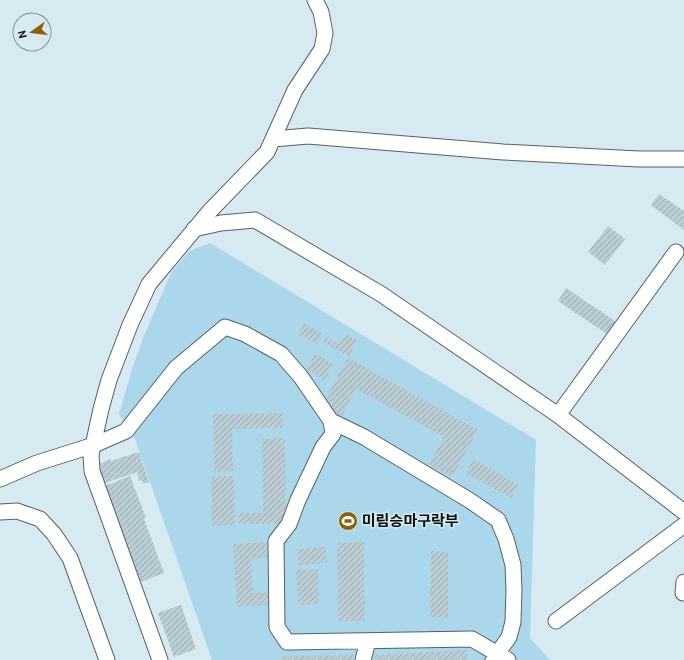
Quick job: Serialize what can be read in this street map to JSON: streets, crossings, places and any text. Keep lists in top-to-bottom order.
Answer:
{
  "places": {
    "sports": ["미림승마구락부"]
  },
  "north": "left"
}
